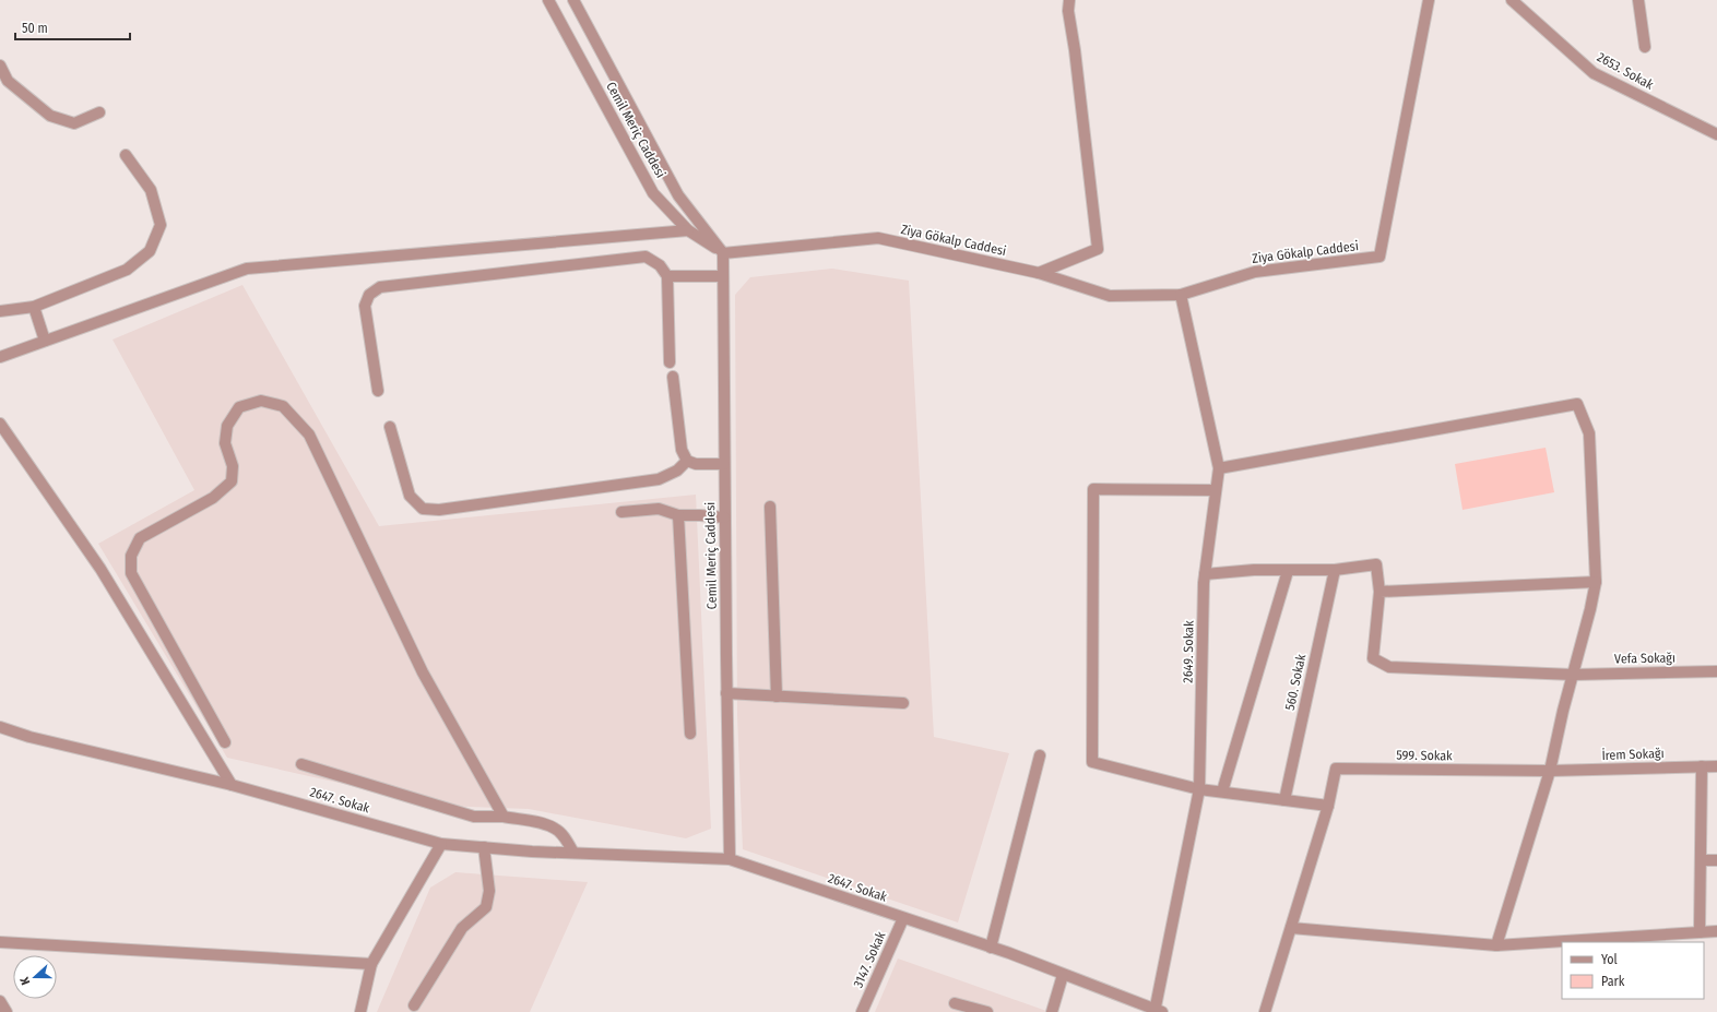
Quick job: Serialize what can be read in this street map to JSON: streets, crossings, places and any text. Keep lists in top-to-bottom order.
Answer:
{
  "streets": {
    "street": [
      "2653. Sokak",
      "Cemil Meriç Caddesi",
      "Ziya Gökalp Caddesi",
      "2649. Sokak",
      "Vefa Sokağı",
      "560. Sokak",
      "İrem Sokağı",
      "599. Sokak",
      "2647. Sokak",
      "3147. Sokak"
    ]
  },
  "crossings": [
    ["Cemil Meriç Caddesi", "Ziya Gökalp Caddesi"],
    ["Cemil Meriç Caddesi", "2647. Sokak"],
    ["Ziya Gökalp Caddesi", "2649. Sokak"],
    ["2649. Sokak", "2647. Sokak"],
    ["İrem Sokağı", "599. Sokak"],
    ["2647. Sokak", "3147. Sokak"]
  ],
  "legend": ["Yol", "Park"],
  "scale_bar": "50 m",
  "north": "left"
}
